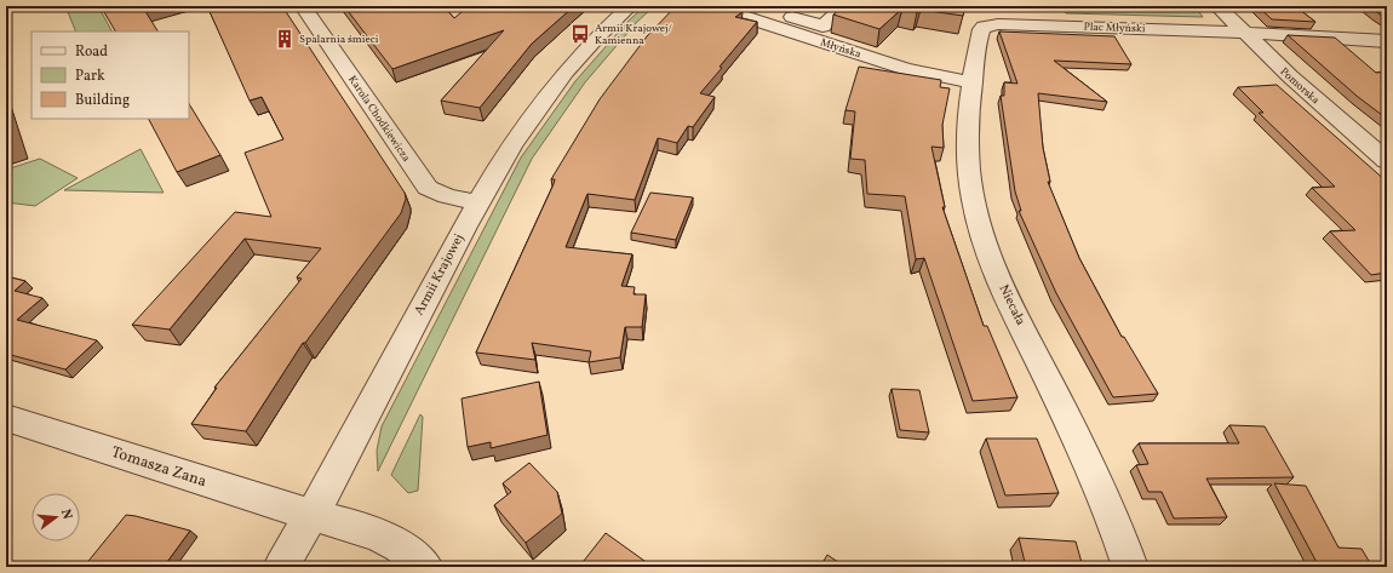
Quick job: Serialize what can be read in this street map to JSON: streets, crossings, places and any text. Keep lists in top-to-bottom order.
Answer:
{
  "streets": {
    "street": [
      "Plac Młyński",
      "Młyńska",
      "Pomorska",
      "Karola Chodkiewicza",
      "Armii Krajowej",
      "Niecała",
      "Tomasza Zana"
    ]
  },
  "crossings": [
    ["Plac Młyński", "Pomorska"],
    ["Plac Młyński", "Niecała"],
    ["Młyńska", "Niecała"],
    ["Karola Chodkiewicza", "Armii Krajowej"],
    ["Armii Krajowej", "Tomasza Zana"]
  ],
  "places": {
    "bus stop": ["Armii Krajowej/ Kamienna"],
    "building": ["Spalarnia śmieci"]
  },
  "legend": ["Road", "Park", "Building"],
  "north": "right"
}
